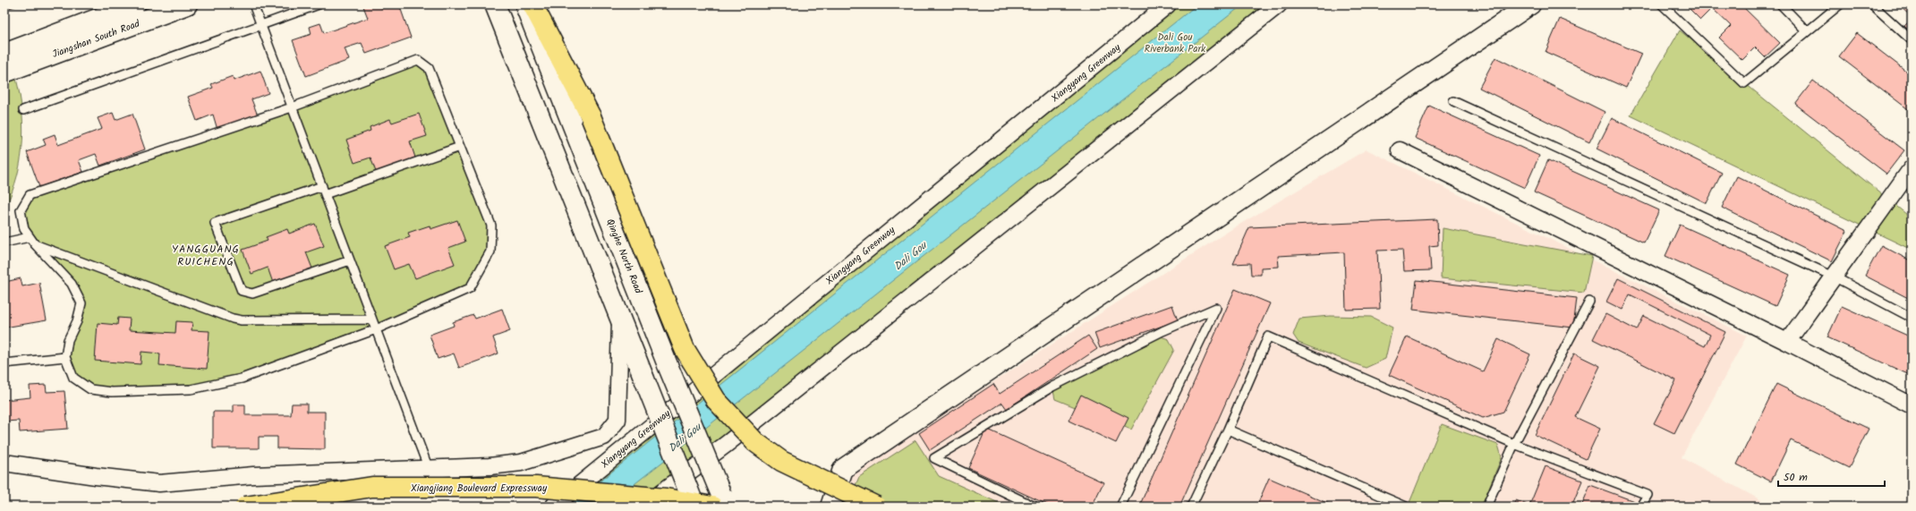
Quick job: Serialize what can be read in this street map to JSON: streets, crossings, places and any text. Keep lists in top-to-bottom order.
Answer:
{
  "streets": {
    "highway": ["Xiangjiang Boulevard Expressway"],
    "street": ["Jiangshan South Road", "Xiangyang Greenway", "Qinghe North Road"]
  },
  "crossings": [
    ["Qinghe North Road", "Xiangjiang Boulevard Expressway"]
  ],
  "districts": ["YANGGUANG RUICHENG"],
  "water": ["Dali Gou"],
  "parks": ["Dali Gou Riverbank Park"],
  "scale_bar": "50 m"
}
